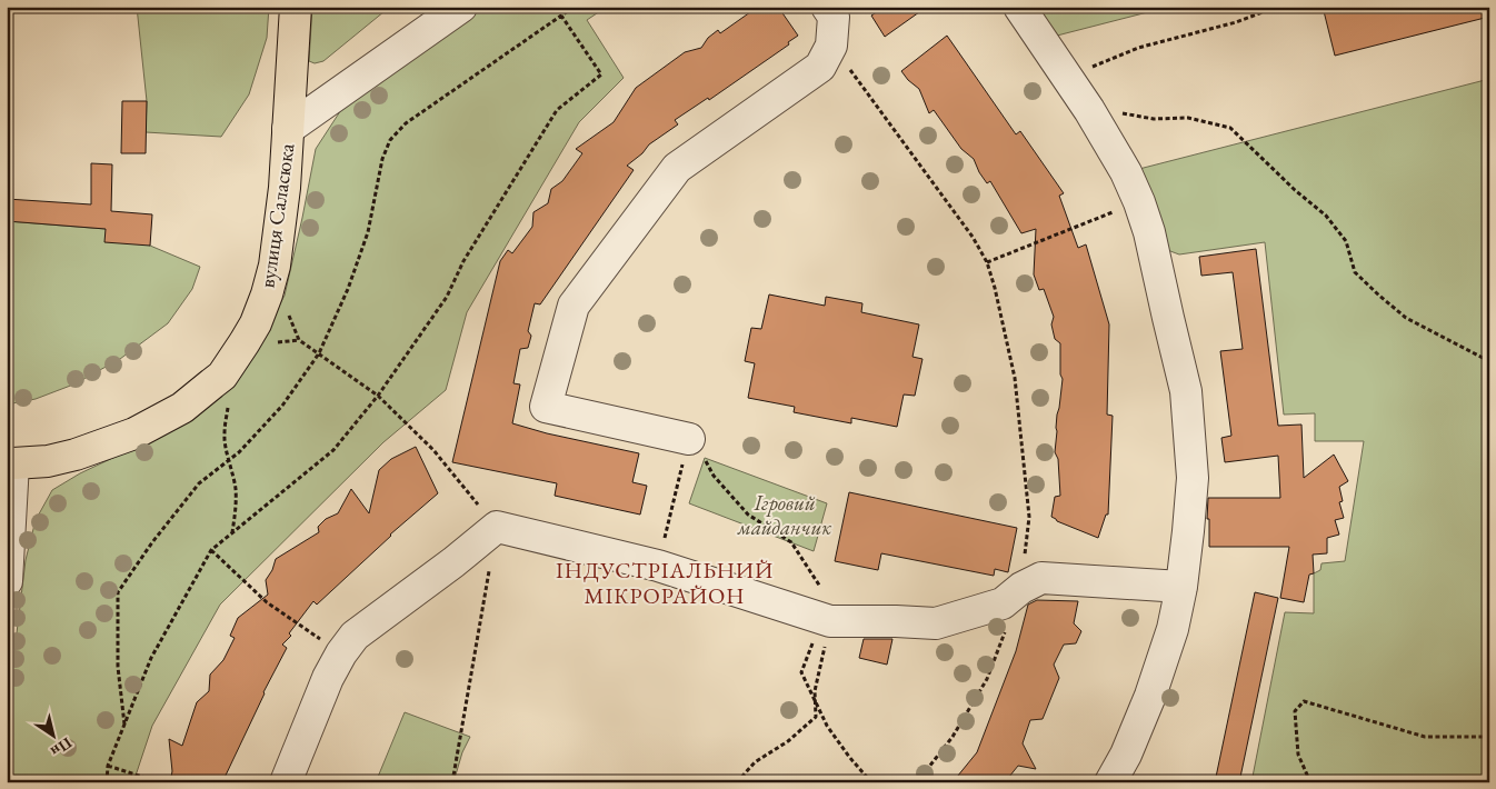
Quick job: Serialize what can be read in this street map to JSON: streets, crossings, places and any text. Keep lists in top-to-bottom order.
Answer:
{
  "streets": {
    "main road": ["вулиця Саласюка"]
  },
  "districts": ["ІНДУСТРІАЛЬНИЙ МІКРОРАЙОН"],
  "parks": ["Ігровий майданчик"],
  "north": "bottom right"
}
